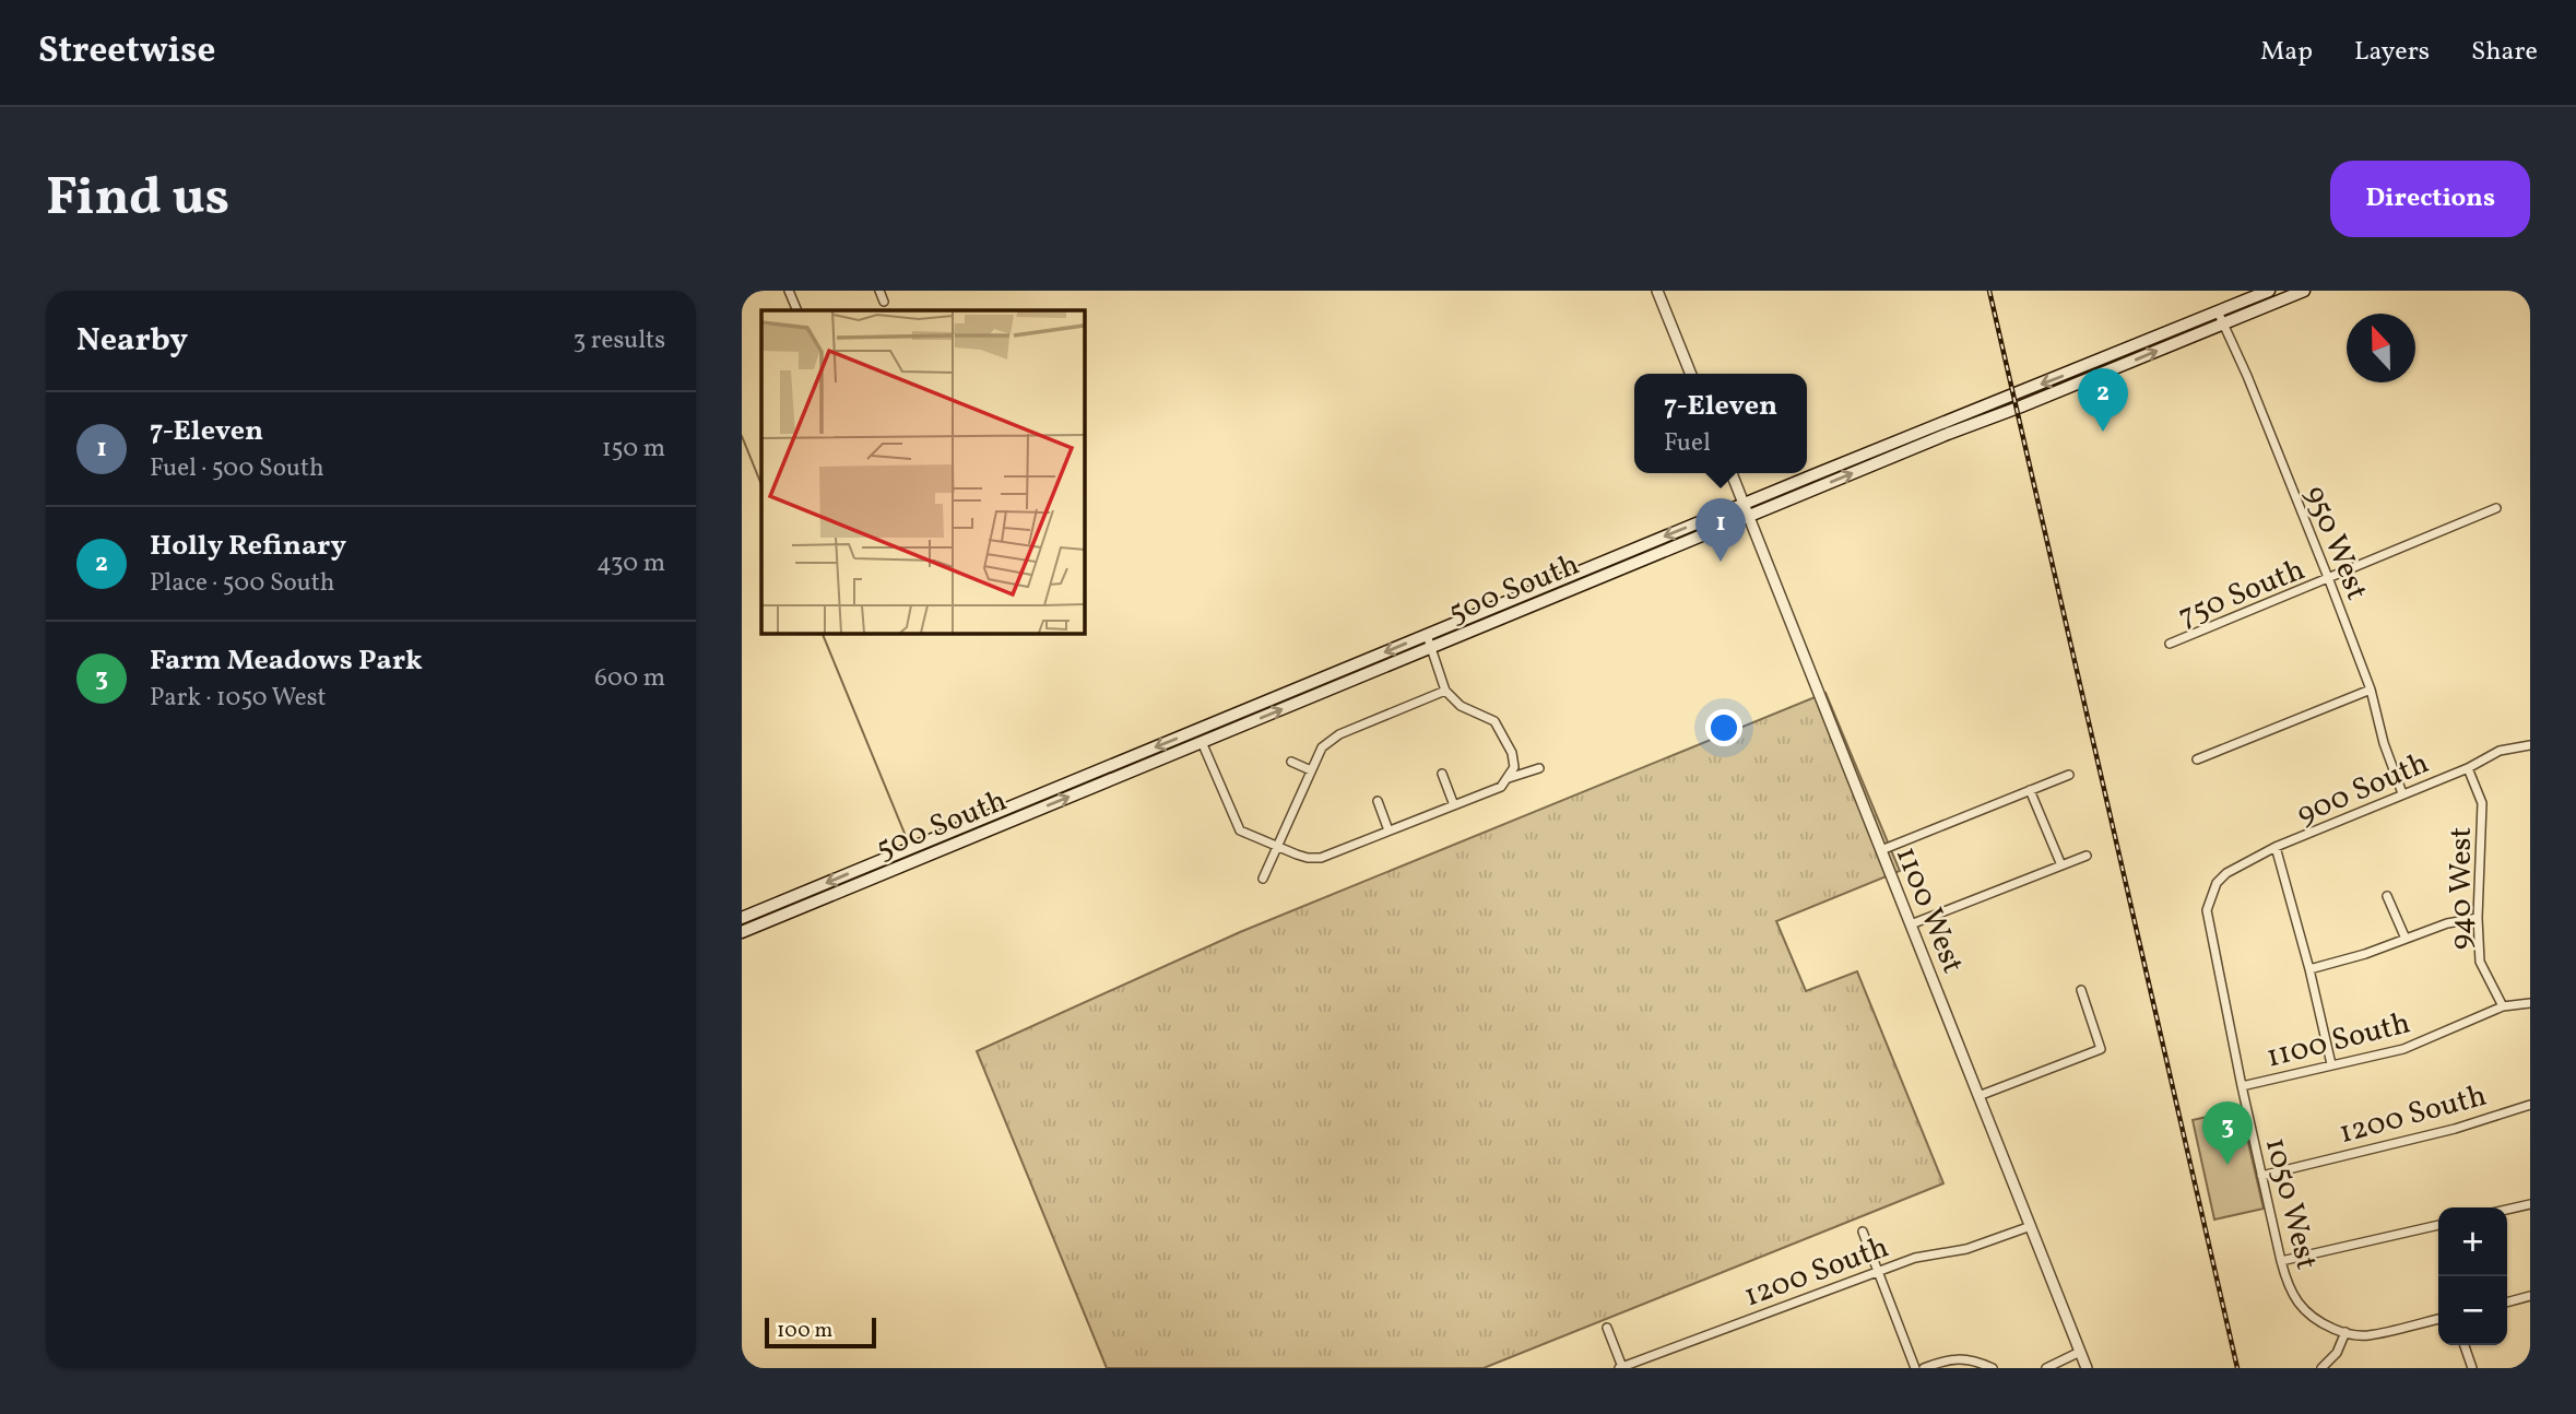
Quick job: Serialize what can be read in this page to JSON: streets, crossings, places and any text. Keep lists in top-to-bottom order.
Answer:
{
  "streets": {
    "main road": ["500 South"],
    "street": [
      "950 West",
      "750 South",
      "900 South",
      "940 West",
      "1100 West",
      "1100 South",
      "1200 South",
      "1050 West"
    ]
  },
  "crossings": [
    ["950 West", "500 South"],
    ["950 West", "750 South"],
    ["950 West", "900 South"],
    ["500 South", "1100 West"],
    ["900 South", "940 West"],
    ["900 South", "1050 West"],
    ["940 West", "1100 South"],
    ["1100 West", "1200 South"],
    ["1100 South", "1050 West"],
    ["1200 South", "1050 West"]
  ],
  "scale_bar": "100 m",
  "north": "top",
  "page": {
    "header": "Streetwise",
    "nav": ["Map", "Layers", "Share"],
    "buttons": "Directions",
    "title": "Find us",
    "heading": ["Nearby", "3 results"],
    "pins": ["2", "1", "3"],
    "popup": ["7-Eleven", "Fuel"],
    "list": [
      {
        "mark": "1",
        "name": "7-Eleven",
        "note": "Fuel · 500 South",
        "value": "150 m"
      },
      {
        "mark": "2",
        "name": "Holly Refinary",
        "note": "Place · 500 South",
        "value": "430 m"
      },
      {
        "mark": "3",
        "name": "Farm Meadows Park",
        "note": "Park · 1050 West",
        "value": "600 m"
      }
    ],
    "map_buttons": ["+", "−"],
    "scale": "100 m"
  }
}
